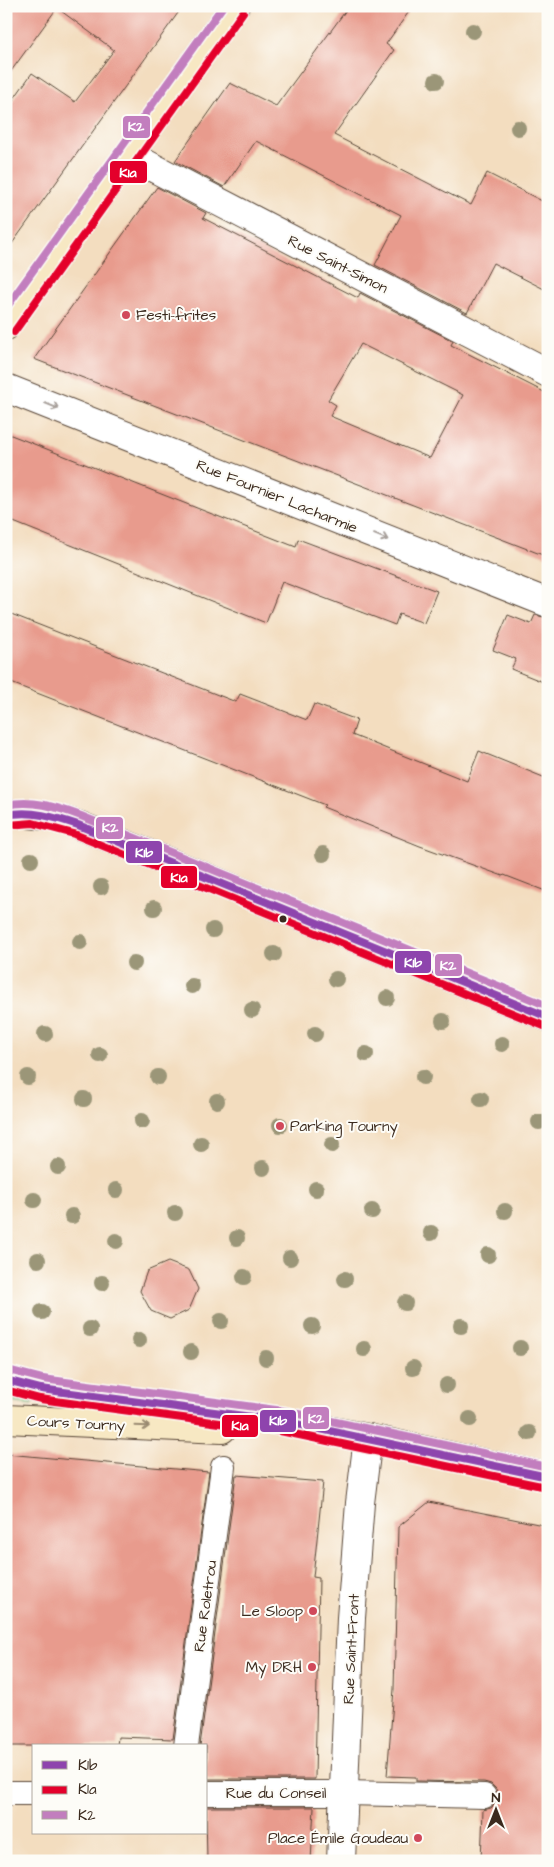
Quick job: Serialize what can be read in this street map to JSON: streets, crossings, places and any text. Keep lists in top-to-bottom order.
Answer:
{
  "streets": {
    "main road": ["Cours Tourny"],
    "street": [
      "Rue Saint-Simon",
      "Rue Fournier Lacharmie",
      "Rue Roletrou",
      "Rue Saint-Front",
      "Rue du Conseil"
    ]
  },
  "crossings": [
    ["Cours Tourny", "Rue Saint-Front"],
    ["Rue Saint-Front", "Rue du Conseil"]
  ],
  "one_way": ["Rue Fournier Lacharmie"],
  "places": [
    "Festi-frites",
    "Parking Tourny",
    "Le Sloop",
    "My DRH",
    "Place Émile Goudeau"
  ],
  "lines": ["transit line K2", "transit line K1a", "transit line K1b"],
  "legend": ["K1b", "K1a", "K2"],
  "north": "top"
}
